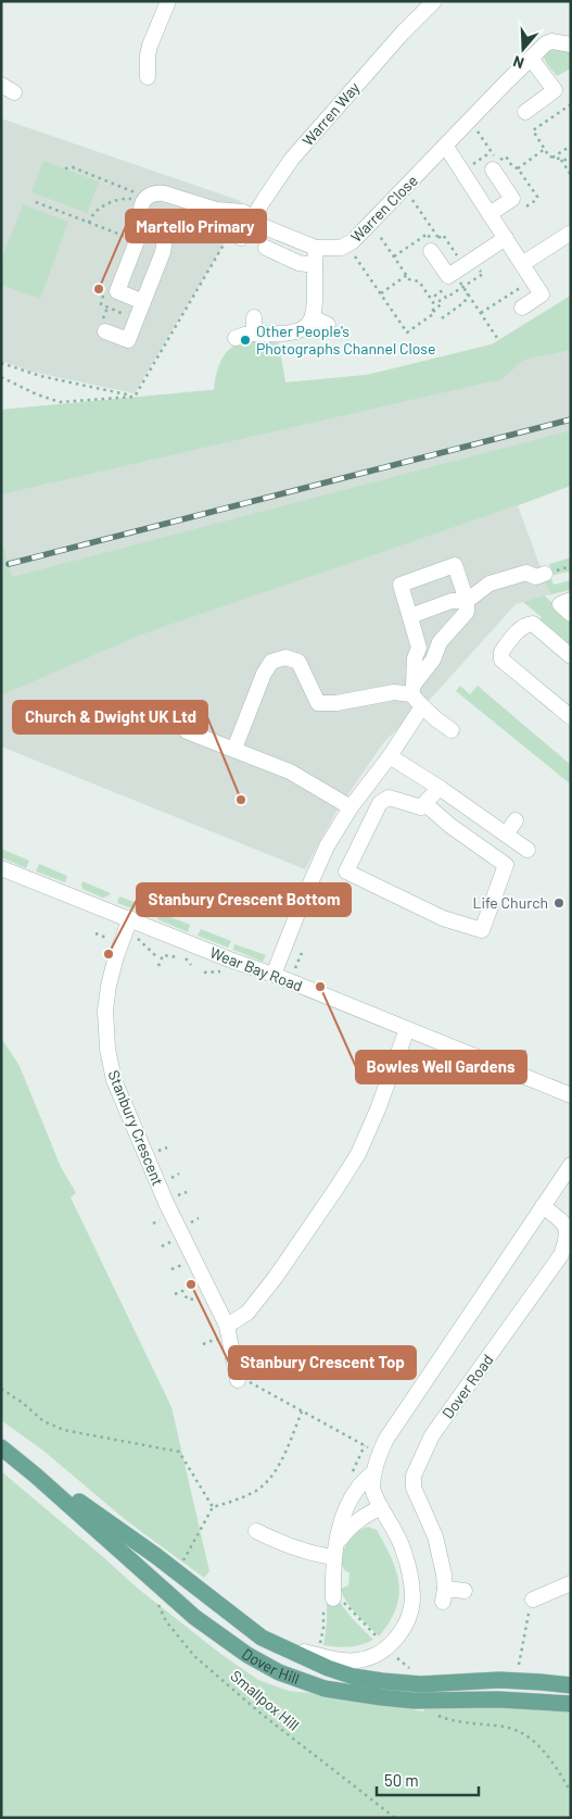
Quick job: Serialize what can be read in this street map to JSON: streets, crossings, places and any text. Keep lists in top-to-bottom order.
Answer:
{
  "streets": {
    "main road": ["Dover Hill"],
    "street": [
      "Warren Way",
      "Warren Close",
      "Wear Bay Road",
      "Stanbury Crescent",
      "Dover Road"
    ],
    "path": ["Smallpox Hill"]
  },
  "crossings": [
    ["Warren Way", "Warren Close"],
    ["Wear Bay Road", "Stanbury Crescent"]
  ],
  "places": [
    "Martello Primary",
    "Other People's Photographs Channel Close",
    "Church & Dwight UK Ltd",
    "Life Church",
    "Stanbury Crescent Bottom",
    "Bowles Well Gardens",
    "Stanbury Crescent Top"
  ],
  "scale_bar": "50 m",
  "north": "bottom"
}
